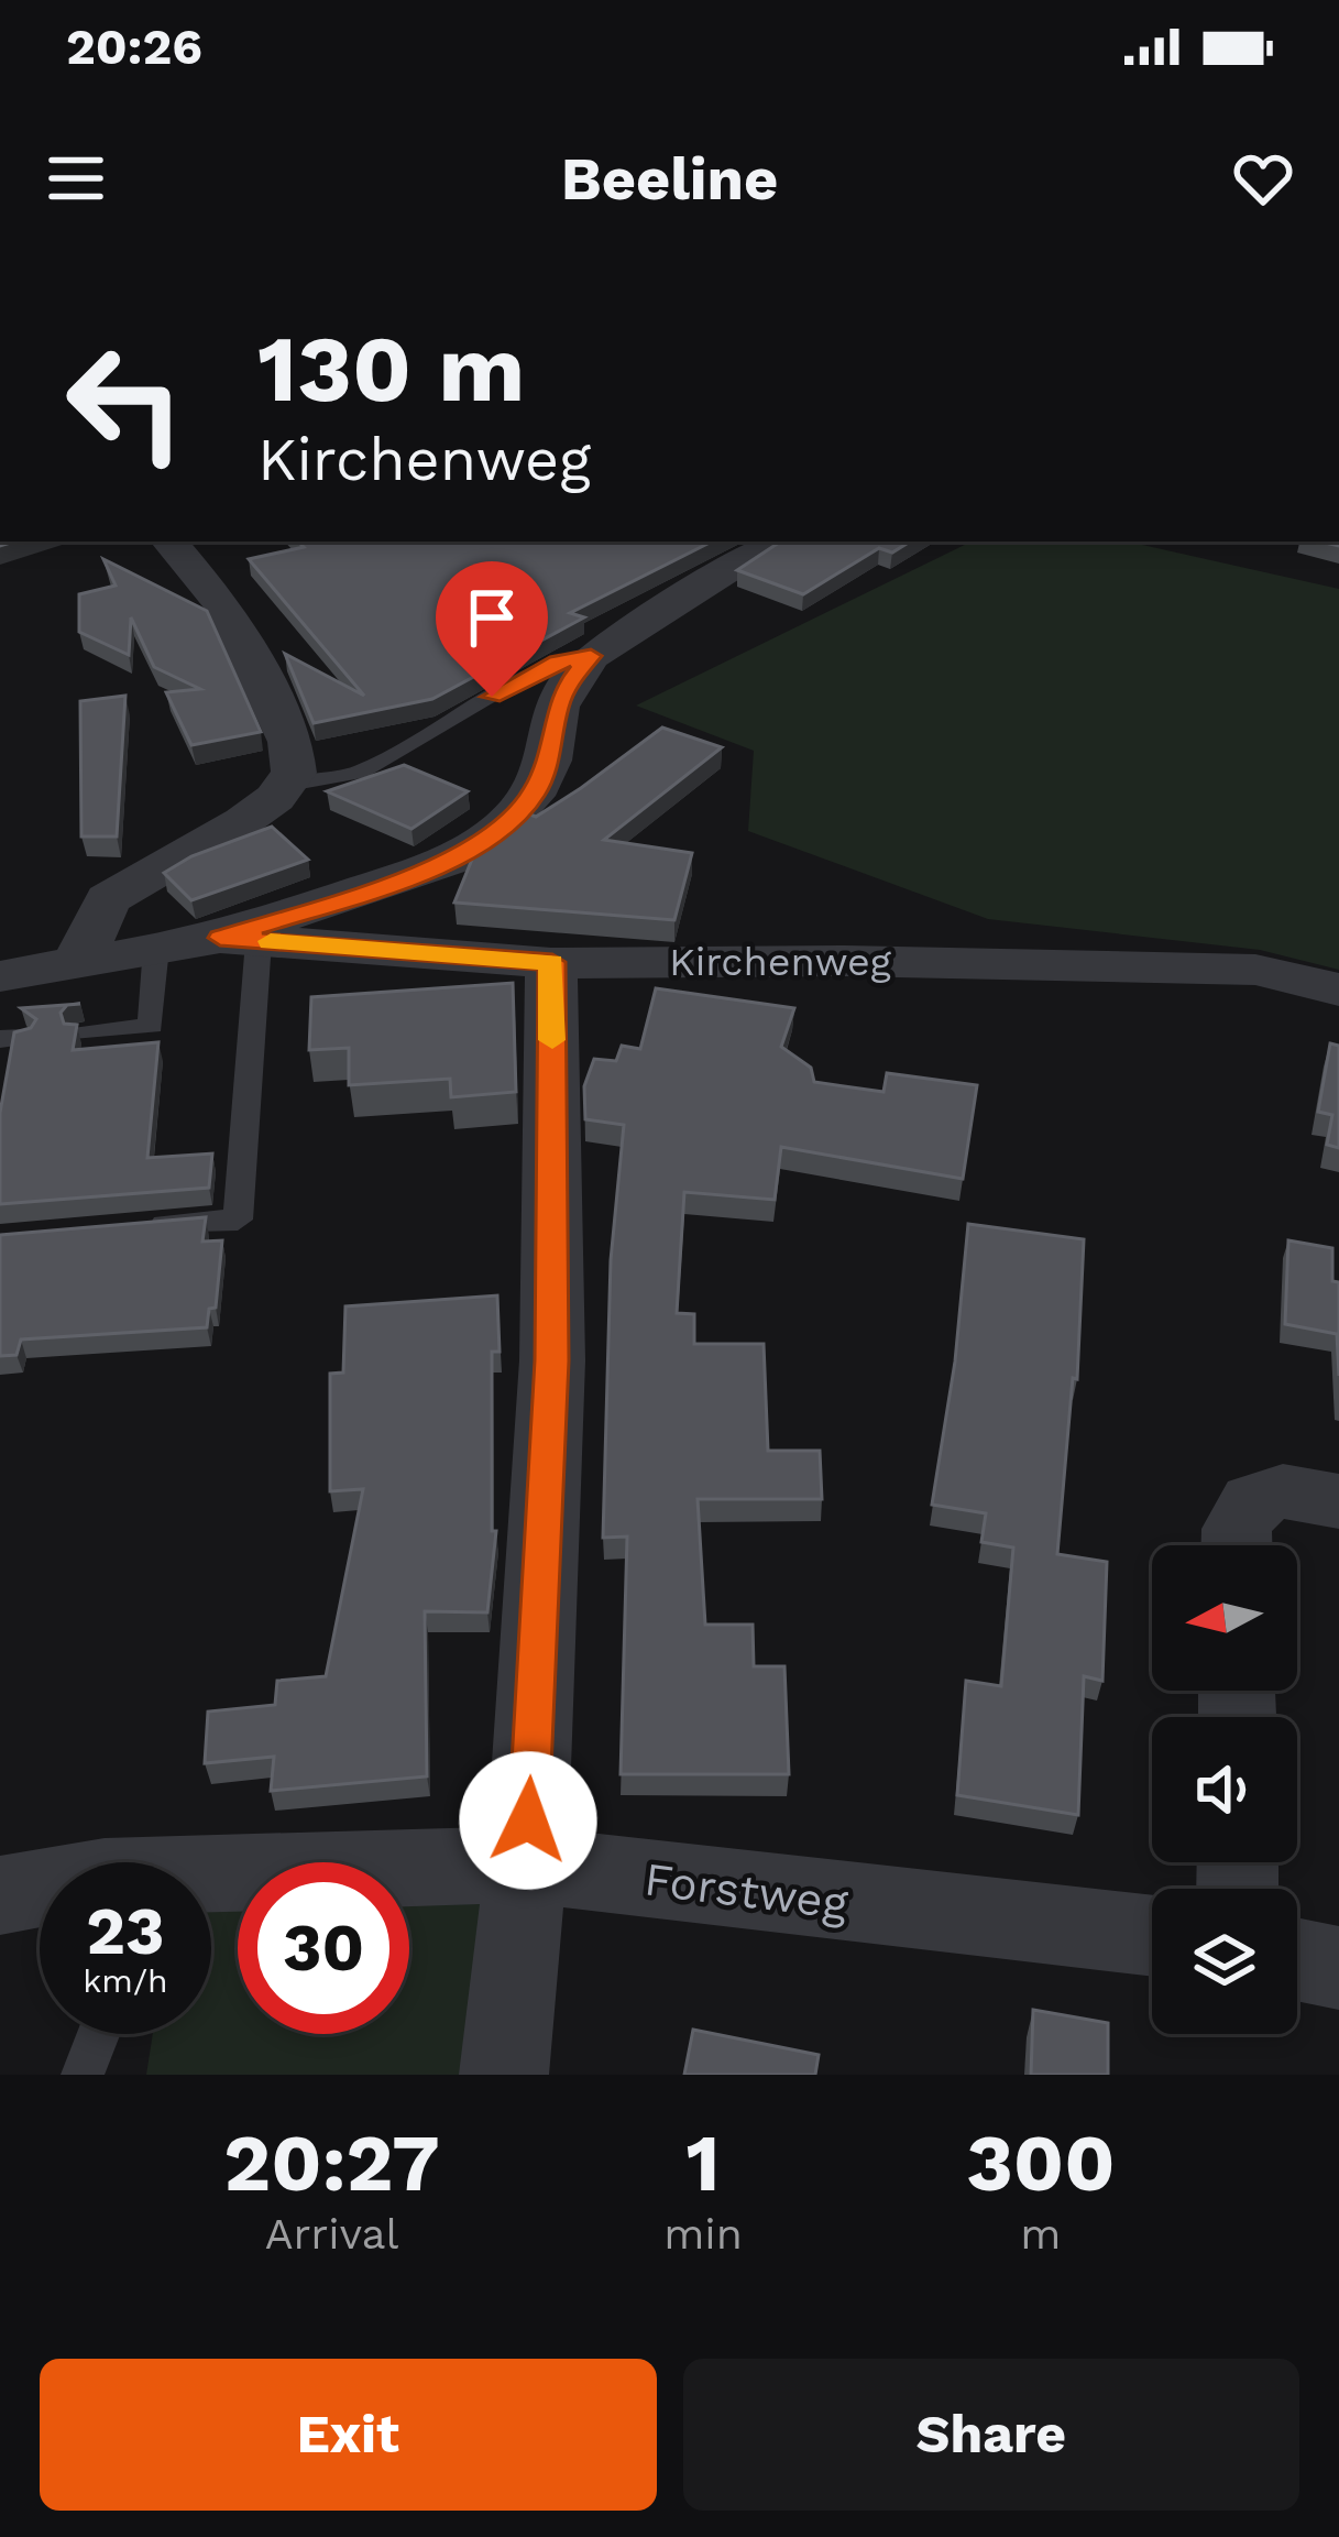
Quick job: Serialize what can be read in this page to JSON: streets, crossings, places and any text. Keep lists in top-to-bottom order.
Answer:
{
  "streets": {
    "street": ["Kirchenweg", "Forstweg"]
  },
  "north": "left",
  "page": {
    "status": "20:26",
    "header": "Beeline",
    "turn": ["130 m", "Kirchenweg"],
    "speed": "23 km/h",
    "limit": "30",
    "eta": [
      "20:27",
      "Arrival",
      "1",
      "min",
      "300",
      "m"
    ],
    "buttons": ["Exit", "Share"]
  }
}
